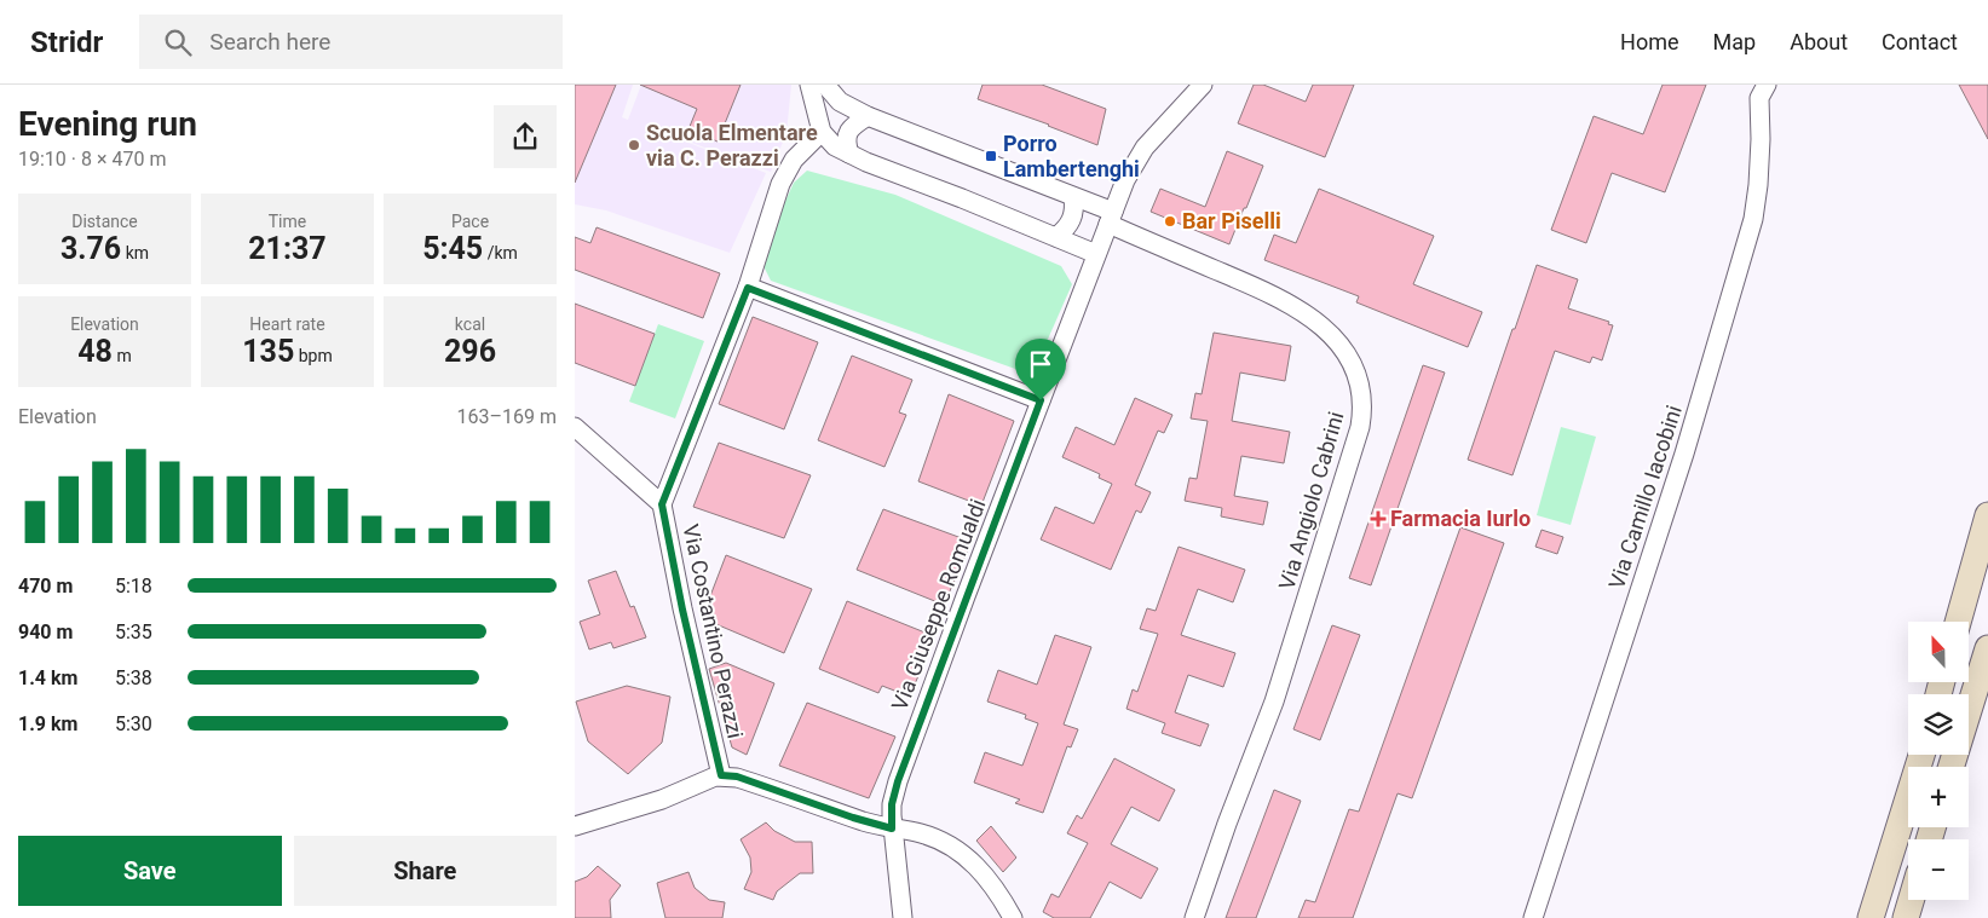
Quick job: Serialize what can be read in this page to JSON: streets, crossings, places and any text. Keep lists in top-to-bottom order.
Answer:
{
  "streets": {
    "street": [
      "Via Camillo Iacobini",
      "Via Angiolo Cabrini",
      "Via Giuseppe Romualdi",
      "Via Costantino Perazzi"
    ]
  },
  "crossings": [
    ["Via Angiolo Cabrini", "Via Giuseppe Romualdi"]
  ],
  "places": {
    "other": ["Scuola Elmentare via C. Perazzi", "Bar Piselli"],
    "transit": ["Porro Lambertenghi"],
    "health": ["Farmacia Iurlo"]
  },
  "north": "top",
  "page": {
    "header": "Stridr",
    "search": "Search here",
    "nav": [
      "Home",
      "Map",
      "About",
      "Contact"
    ],
    "heading": ["Evening run", "19:10 · 8 × 470 m"],
    "stats": [
      ["Distance", "3.76 km"],
      ["Time", "21:37"],
      ["Pace", "5:45 /km"],
      ["Elevation", "48 m"],
      ["Heart rate", "135 bpm"],
      ["kcal", "296"]
    ],
    "chart": ["Elevation", "163–169 m"],
    "list": [
      {
        "name": "470 m",
        "note": "5:18"
      },
      {
        "name": "940 m",
        "note": "5:35"
      },
      {
        "name": "1.4 km",
        "note": "5:38"
      },
      {
        "name": "1.9 km",
        "note": "5:30"
      }
    ],
    "map_buttons": ["+", "−"],
    "buttons": ["Save", "Share"]
  }
}
